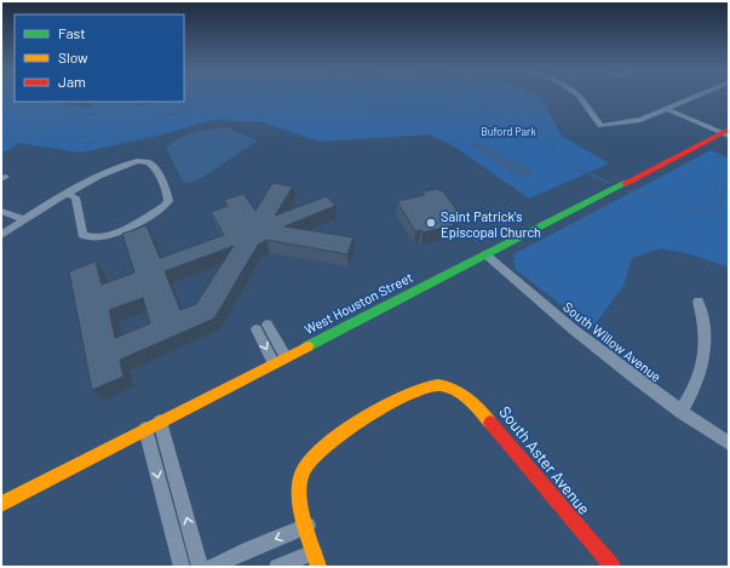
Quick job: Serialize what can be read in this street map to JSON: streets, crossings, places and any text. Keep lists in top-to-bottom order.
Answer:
{
  "streets": {
    "main road": ["West Houston Street", "South Aster Avenue"],
    "street": ["South Willow Avenue"]
  },
  "crossings": [
    ["West Houston Street", "South Willow Avenue"]
  ],
  "parks": ["Buford Park"],
  "places": ["Saint Patrick's Episcopal Church"],
  "legend": ["Fast", "Slow", "Jam"]
}
